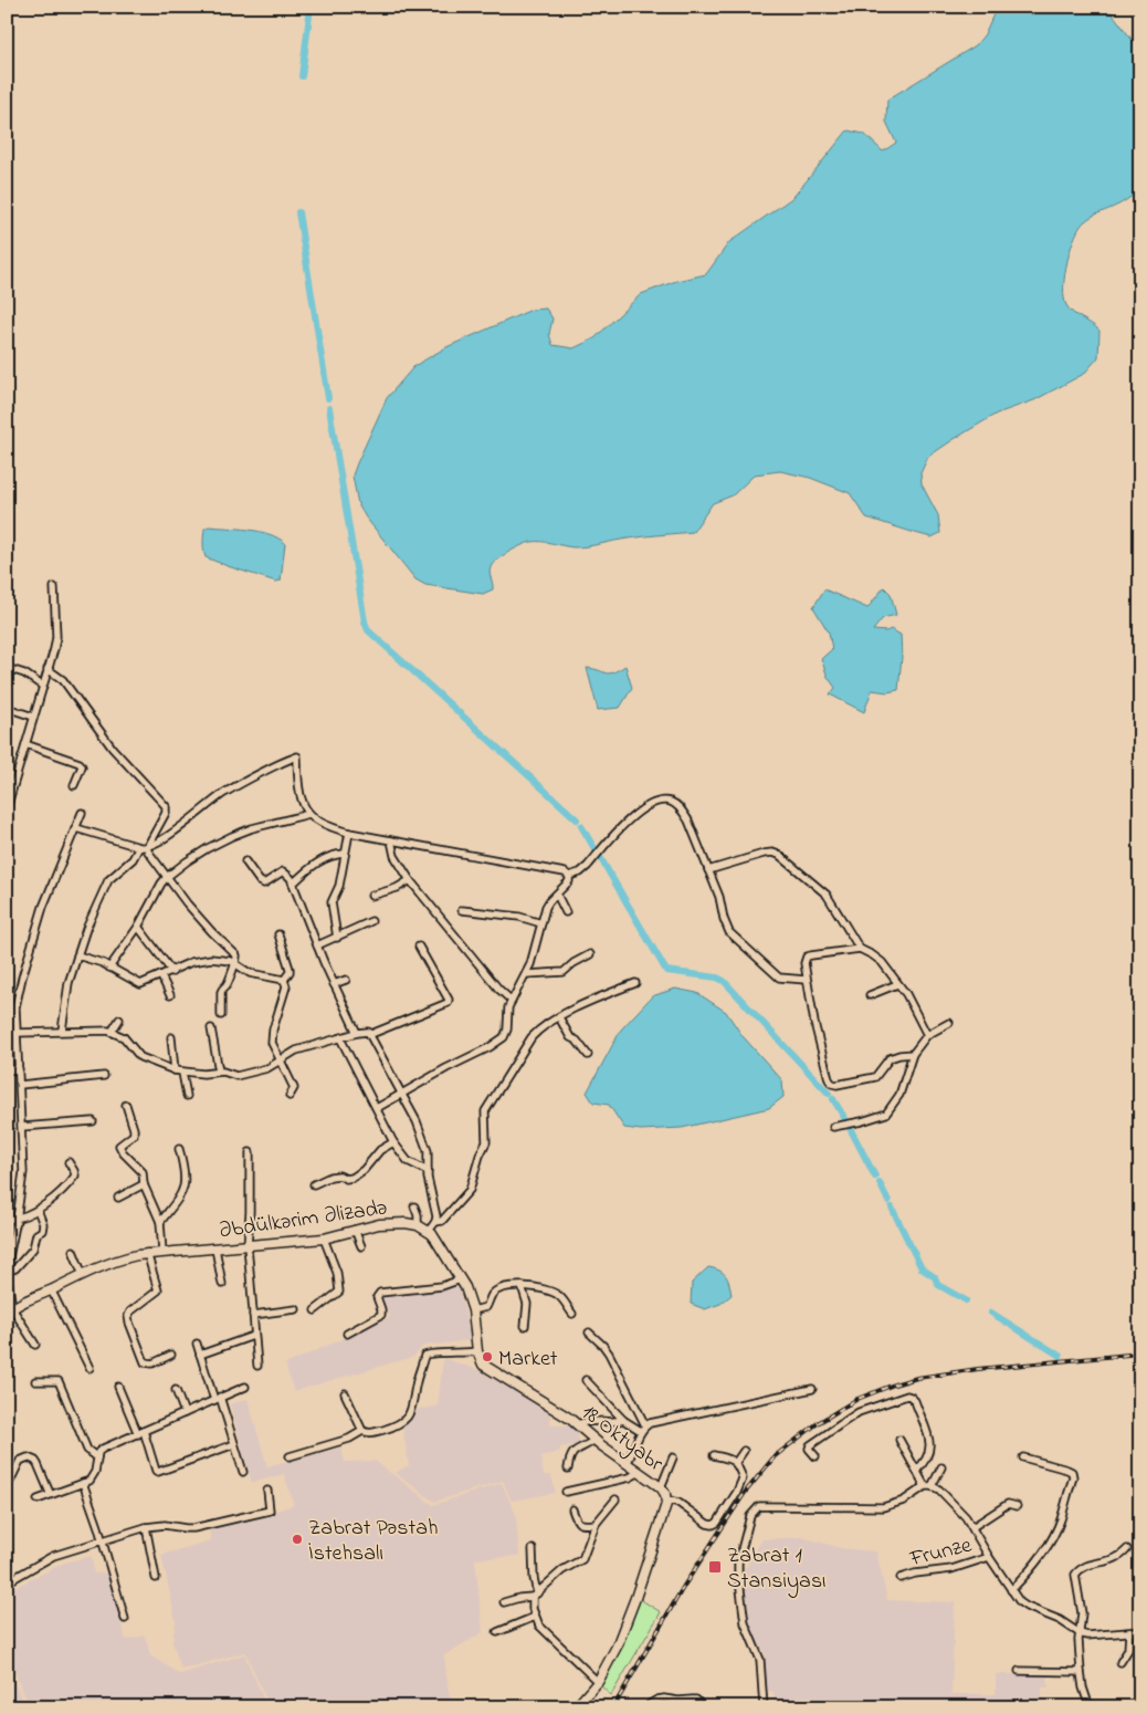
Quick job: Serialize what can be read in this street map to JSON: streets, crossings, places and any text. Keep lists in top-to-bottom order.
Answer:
{
  "streets": {
    "street": ["Əbdülkərim Əlizadə", "18 Oktyabr", "Frunze"]
  },
  "crossings": [
    ["Əbdülkərim Əlizadə", "18 Oktyabr"]
  ],
  "places": {
    "other": ["Market", "Zabrat Pəstah İstehsalı"],
    "transit": ["Zabrat 1 Stansiyası"]
  }
}
